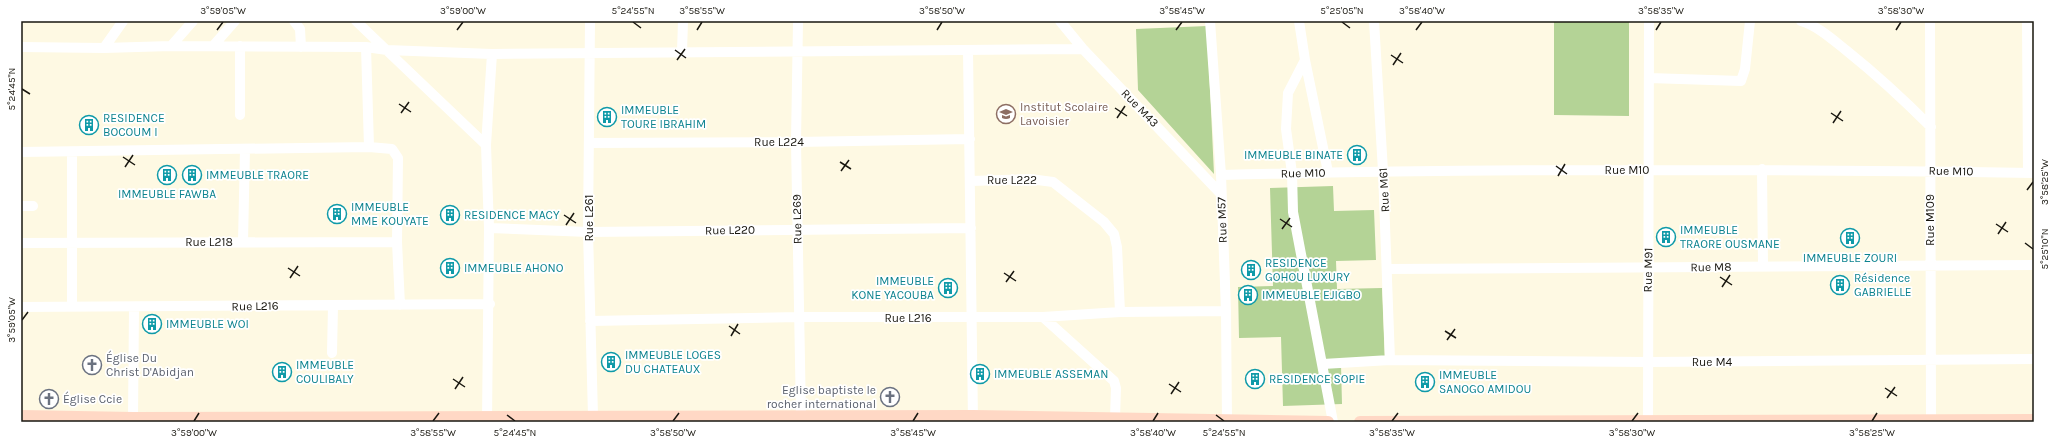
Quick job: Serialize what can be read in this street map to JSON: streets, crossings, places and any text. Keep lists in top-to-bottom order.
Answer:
{
  "streets": {
    "street": [
      "Rue M43",
      "Rue L224",
      "Rue M10",
      "Rue L222",
      "Rue M61",
      "Rue L261",
      "Rue L269",
      "Rue M57",
      "Rue M109",
      "Rue L220",
      "Rue L218",
      "Rue M8",
      "Rue M91",
      "Rue L216",
      "Rue M4"
    ]
  },
  "crossings": [
    ["Rue M43", "Rue M57"],
    ["Rue L224", "Rue L261"],
    ["Rue L224", "Rue L269"],
    ["Rue M10", "Rue M61"],
    ["Rue M10", "Rue M57"],
    ["Rue M10", "Rue M109"],
    ["Rue M10", "Rue M91"],
    ["Rue L222", "Rue L216"],
    ["Rue M61", "Rue M8"],
    ["Rue M61", "Rue M4"],
    ["Rue L261", "Rue L220"],
    ["Rue L261", "Rue L216"],
    ["Rue L269", "Rue L220"],
    ["Rue L269", "Rue L216"],
    ["Rue M57", "Rue L216"],
    ["Rue M109", "Rue M8"],
    ["Rue M109", "Rue M4"],
    ["Rue M8", "Rue M91"],
    ["Rue M91", "Rue M4"]
  ],
  "places": {
    "school or university": ["Institut Scolaire Lavoisier"],
    "building": [
      "IMMEUBLE TOURE IBRAHIM",
      "RESIDENCE BOCOUM I",
      "IMMEUBLE BINATE",
      "IMMEUBLE FAWBA",
      "IMMEUBLE TRAORE",
      "IMMEUBLE MME KOUYATE",
      "RESIDENCE MACY",
      "IMMEUBLE TRAORE OUSMANE",
      "IMMEUBLE ZOURI",
      "IMMEUBLE AHONO",
      "RESIDENCE GOHOU LUXURY",
      "Résidence GABRIELLE",
      "IMMEUBLE KONE YACOUBA",
      "IMMEUBLE EJIGBO",
      "IMMEUBLE WOI",
      "IMMEUBLE LOGES DU CHATEAUX",
      "IMMEUBLE COULIBALY",
      "IMMEUBLE ASSEMAN",
      "RESIDENCE SOPIE",
      "IMMEUBLE SANOGO AMIDOU"
    ],
    "church": ["Église Du Christ D'Abidjan", "Eglise baptiste le rocher international", "Église Ccie"]
  },
  "coordinates": [
    "3°59'05\"W",
    "3°59'00\"W",
    "5°24'55\"N",
    "3°58'55\"W",
    "3°58'50\"W",
    "3°58'45\"W",
    "5°25'05\"N",
    "3°58'40\"W",
    "3°58'35\"W",
    "3°58'30\"W",
    "5°24'45\"N",
    "3°58'25\"W",
    "5°25'10\"N"
  ]
}
